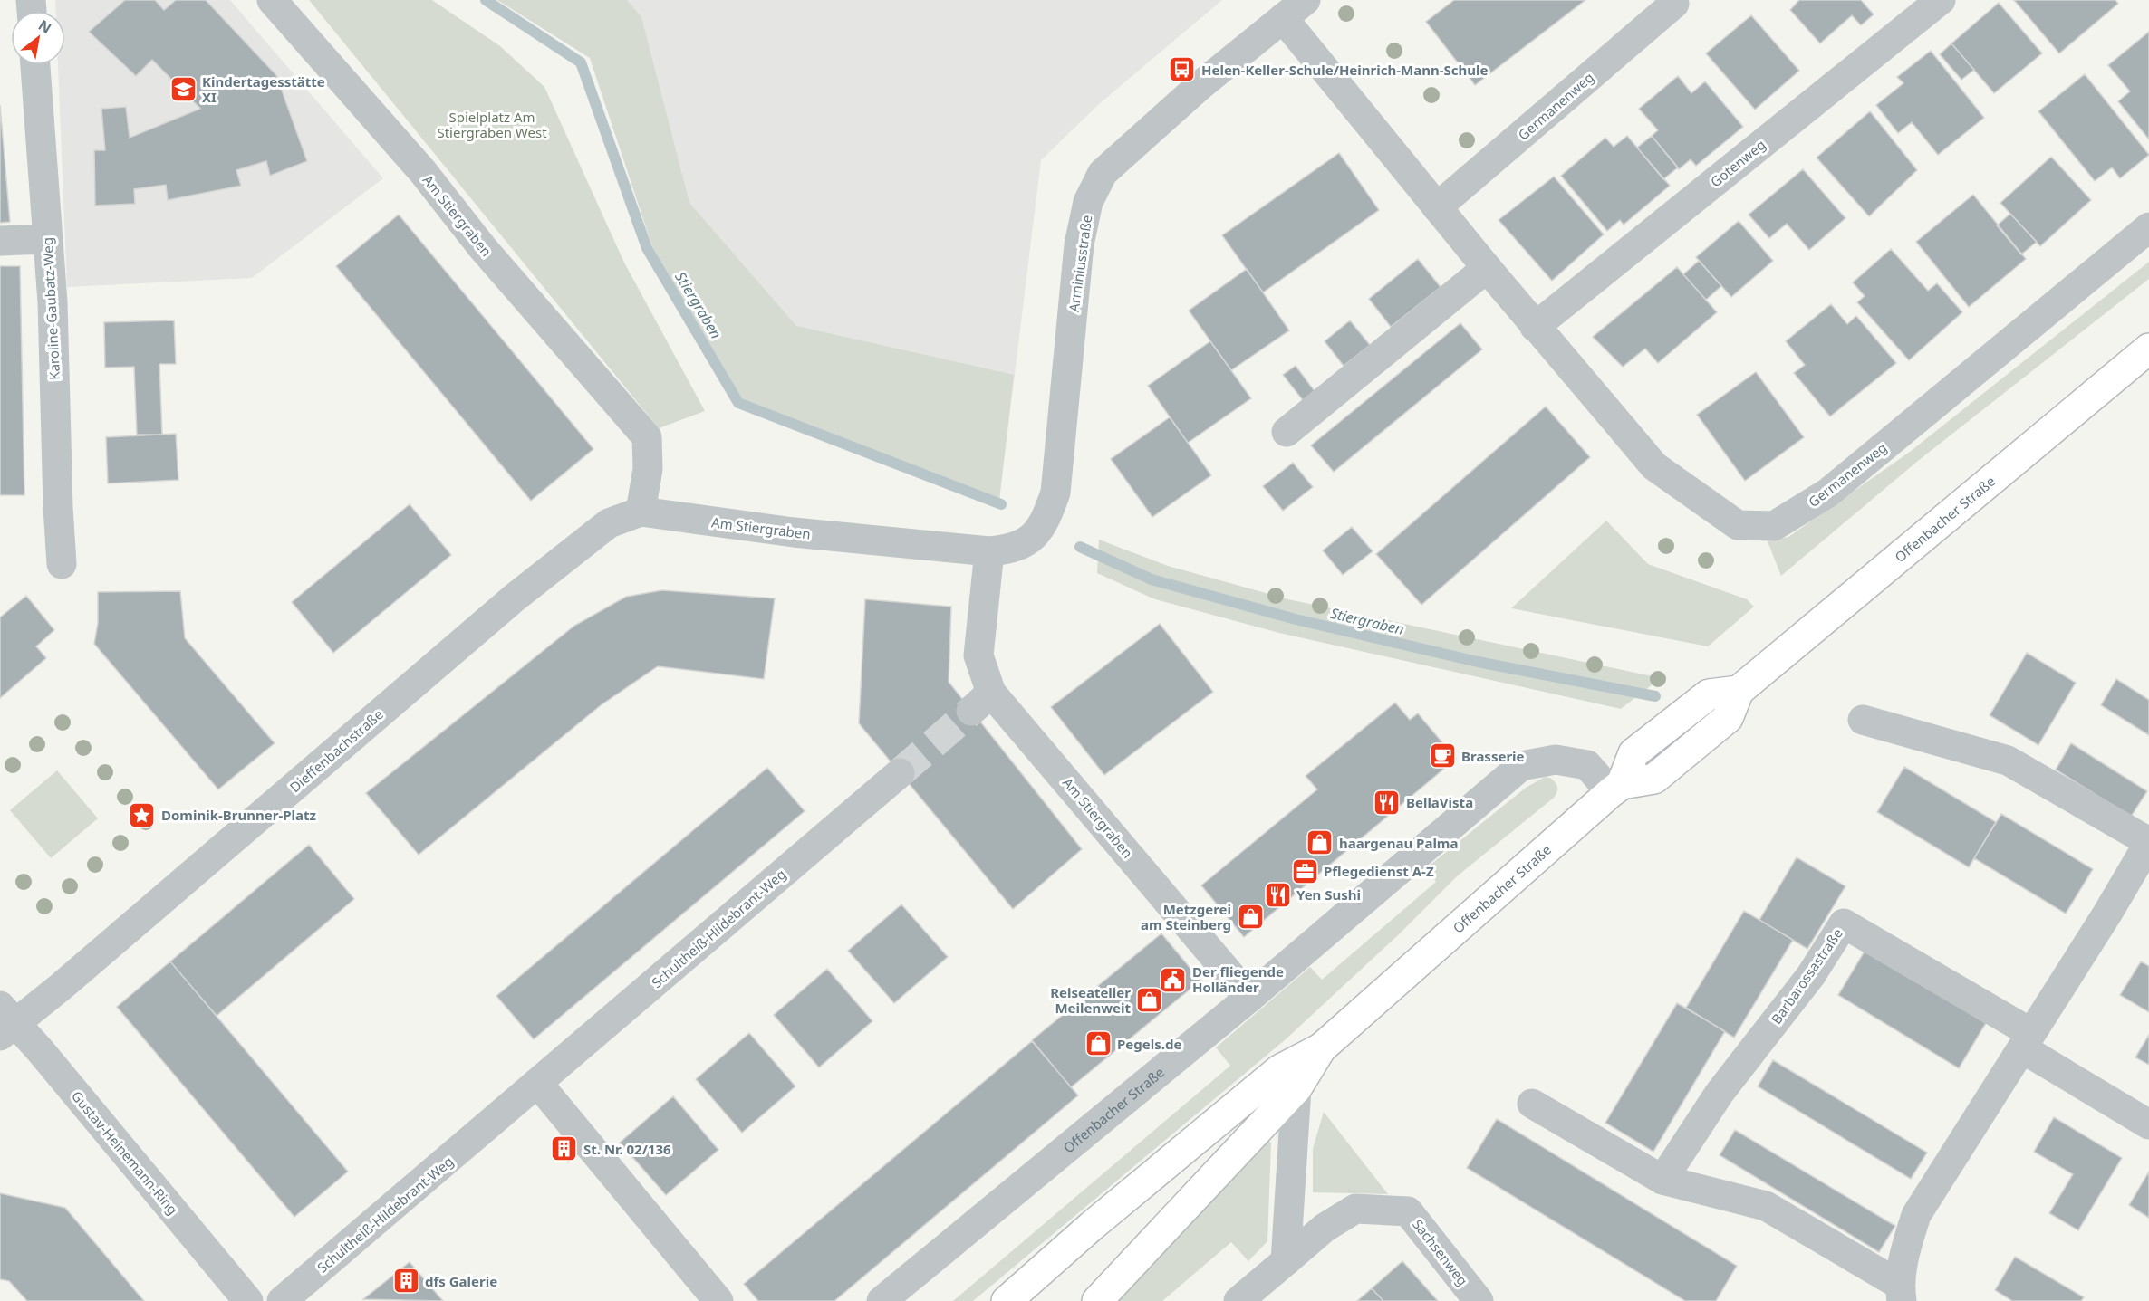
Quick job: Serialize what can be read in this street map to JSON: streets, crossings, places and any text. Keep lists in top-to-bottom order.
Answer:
{
  "streets": {
    "main road": ["Offenbacher Straße"],
    "street": [
      "Germanenweg",
      "Gotenweg",
      "Am Stiergraben",
      "Arminiusstraße",
      "Karoline-Gaubatz-Weg",
      "Dieffenbachstraße",
      "Schultheiß-Hildebrant-Weg",
      "Barbarossastraße",
      "Gustav-Heinemann-Ring",
      "Sachsenweg"
    ]
  },
  "crossings": [
    ["Germanenweg", "Gotenweg"],
    ["Germanenweg", "Arminiusstraße"],
    ["Am Stiergraben", "Arminiusstraße"],
    ["Am Stiergraben", "Offenbacher Straße"],
    ["Am Stiergraben", "Dieffenbachstraße"],
    ["Offenbacher Straße", "Sachsenweg"],
    ["Dieffenbachstraße", "Gustav-Heinemann-Ring"]
  ],
  "water": ["Stiergraben"],
  "parks": ["Spielplatz Am Stiergraben West"],
  "places": {
    "bus stop": ["Helen-Keller-Schule/Heinrich-Mann-Schule"],
    "school or university": ["Kindertagesstätte XI"],
    "cafe": ["Brasserie"],
    "restaurant": ["BellaVista", "Yen Sushi"],
    "place": ["Dominik-Brunner-Platz"],
    "shop": [
      "haargenau Palma",
      "Metzgerei am Steinberg",
      "Reiseatelier Meilenweit",
      "Pegels.de"
    ],
    "office": ["Pflegedienst A-Z"],
    "public building": ["Der fliegende Holländer"],
    "building": ["St. Nr. 02/136", "dfs Galerie"]
  },
  "north": "top right"
}
